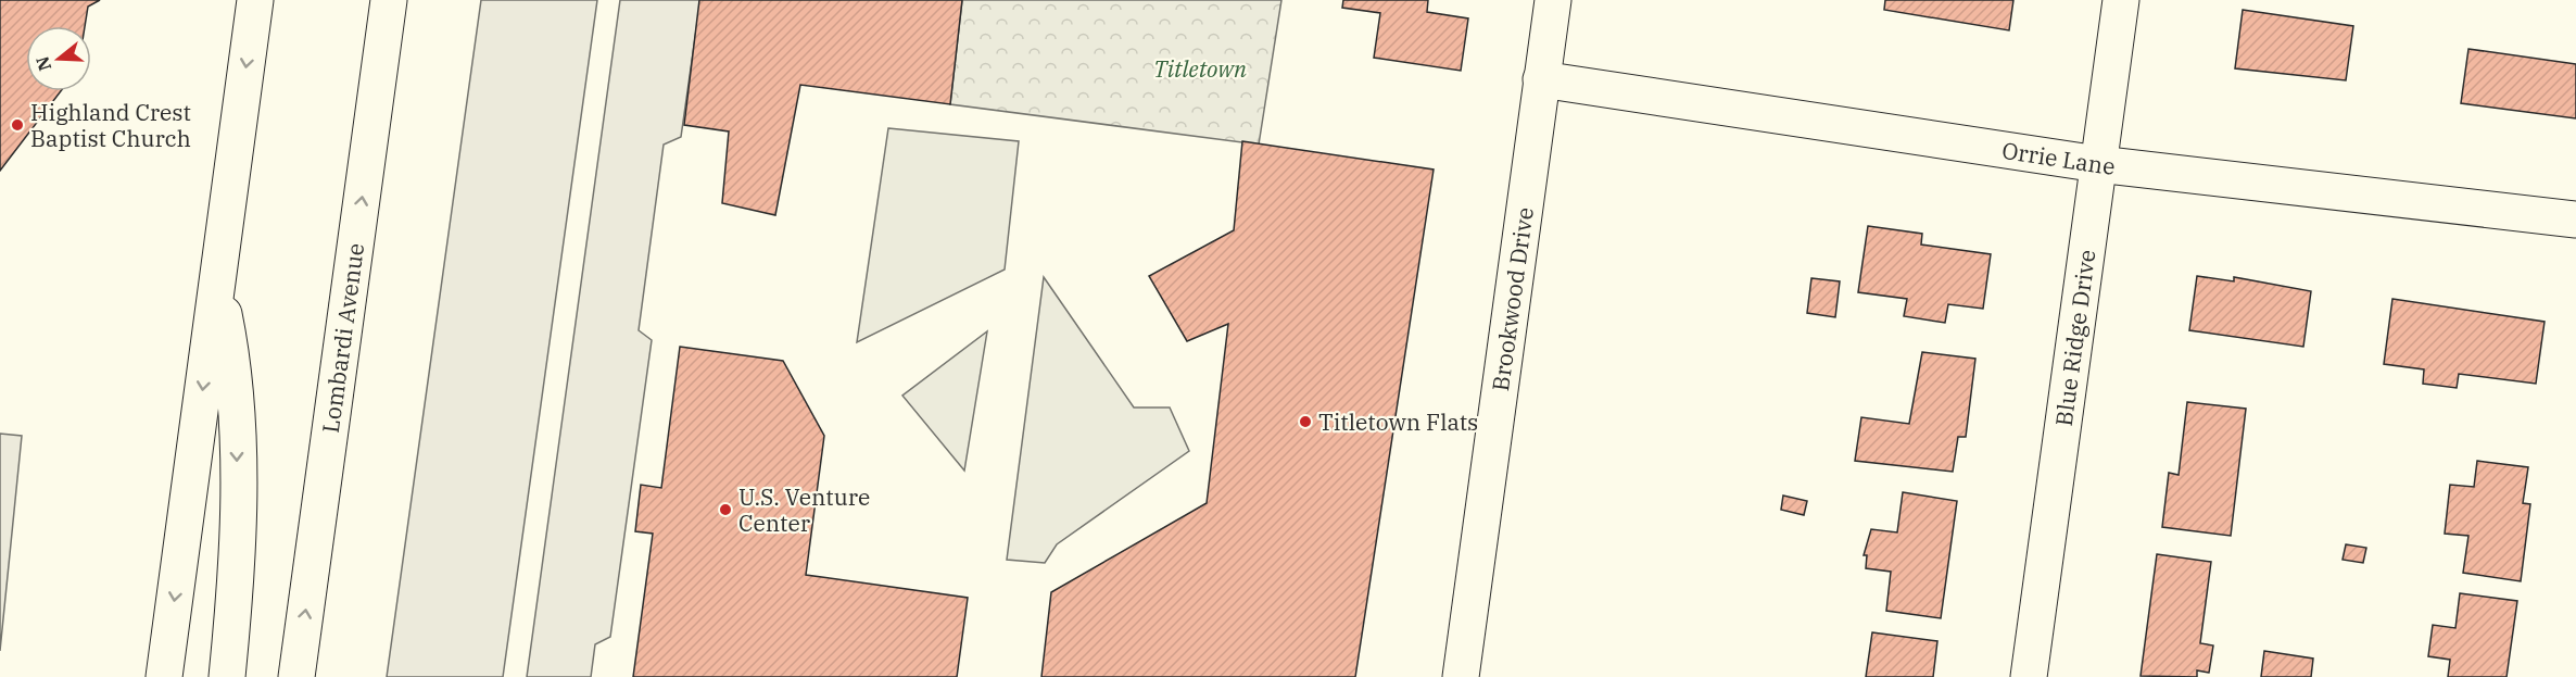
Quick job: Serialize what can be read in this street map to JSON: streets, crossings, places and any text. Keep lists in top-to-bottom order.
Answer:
{
  "streets": {
    "street": [
      "Orrie Lane",
      "Brookwood Drive",
      "Blue Ridge Drive",
      "Lombardi Avenue"
    ]
  },
  "crossings": [
    ["Orrie Lane", "Brookwood Drive"],
    ["Orrie Lane", "Blue Ridge Drive"]
  ],
  "parks": ["Titletown"],
  "places": ["Highland Crest Baptist Church", "Titletown Flats", "U.S. Venture Center"],
  "north": "left"
}
